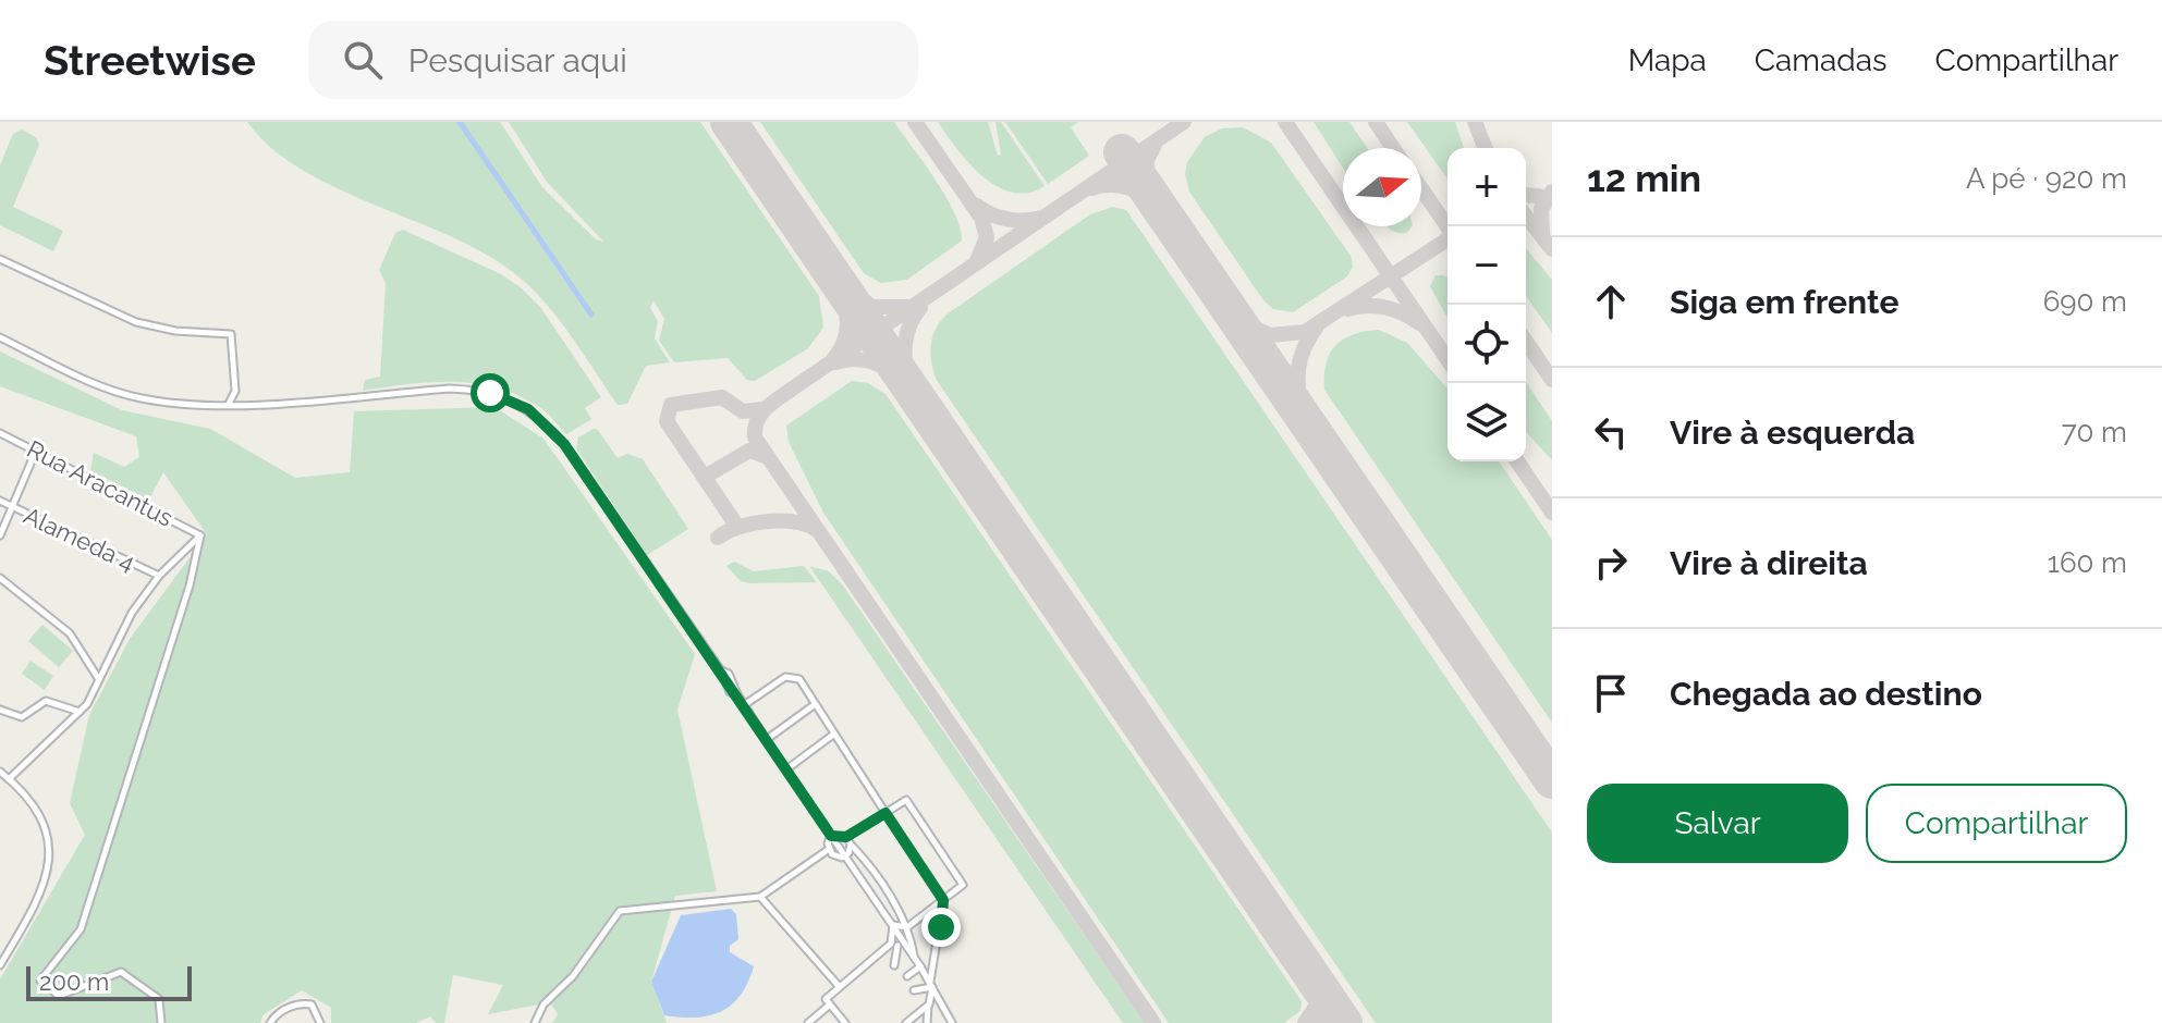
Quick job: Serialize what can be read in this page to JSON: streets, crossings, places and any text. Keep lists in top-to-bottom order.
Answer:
{
  "streets": {
    "street": ["Rua Aracantus", "Alameda 4"]
  },
  "scale_bar": "200 m",
  "north": "right",
  "page": {
    "header": "Streetwise",
    "search": "Pesquisar aqui",
    "nav": ["Mapa", "Camadas", "Compartilhar"],
    "heading": ["12 min", "A pé · 920 m"],
    "map_buttons": ["+", "−"],
    "list": [
      ["Siga em frente", "690 m"],
      ["Vire à esquerda", "70 m"],
      ["Vire à direita", "160 m"],
      "Chegada ao destino"
    ],
    "buttons": ["Salvar", "Compartilhar"],
    "scale": "200 m"
  }
}
